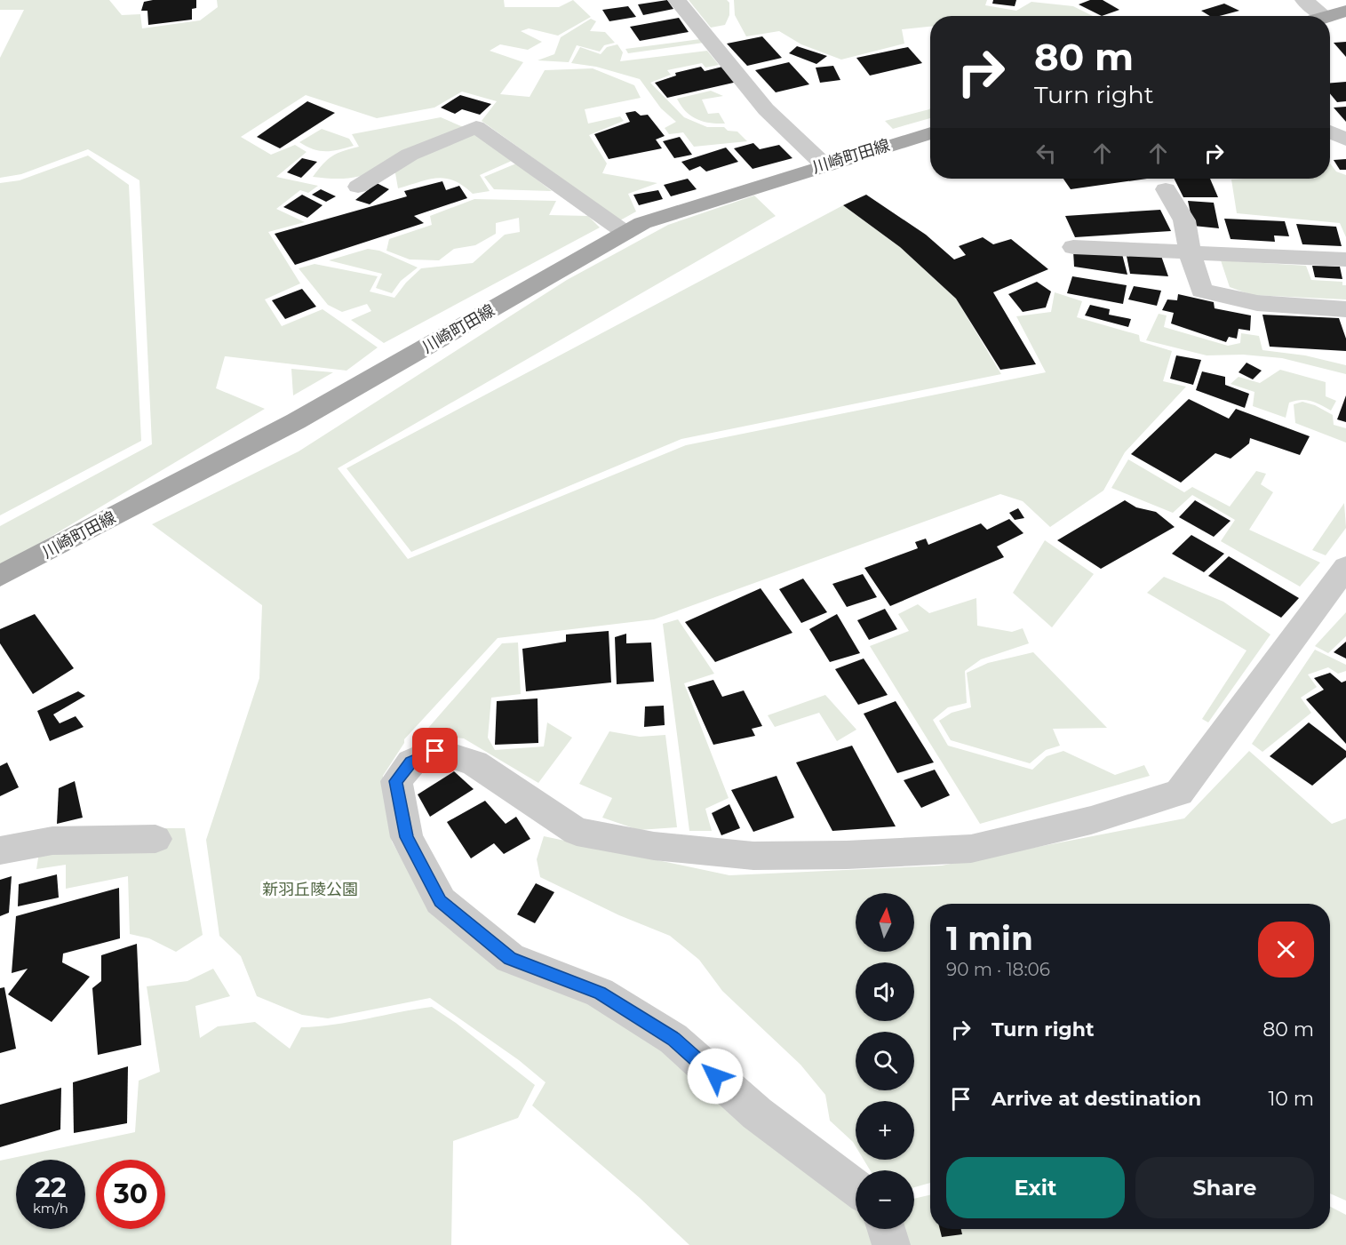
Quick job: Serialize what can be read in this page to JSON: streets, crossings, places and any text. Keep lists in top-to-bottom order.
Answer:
{
  "streets": {
    "main road": ["川崎町田線"]
  },
  "parks": ["新羽丘陵公園"],
  "north": "top",
  "page": {
    "turn": ["80 m", "Turn right"],
    "map_buttons": ["+", "−"],
    "heading": ["1 min", "90 m · 18:06"],
    "list": [
      {
        "name": "Turn right",
        "value": "80 m"
      },
      {
        "name": "Arrive at destination",
        "value": "10 m"
      }
    ],
    "buttons": ["Exit", "Share"],
    "speed": "22 km/h",
    "limit": "30"
  }
}
